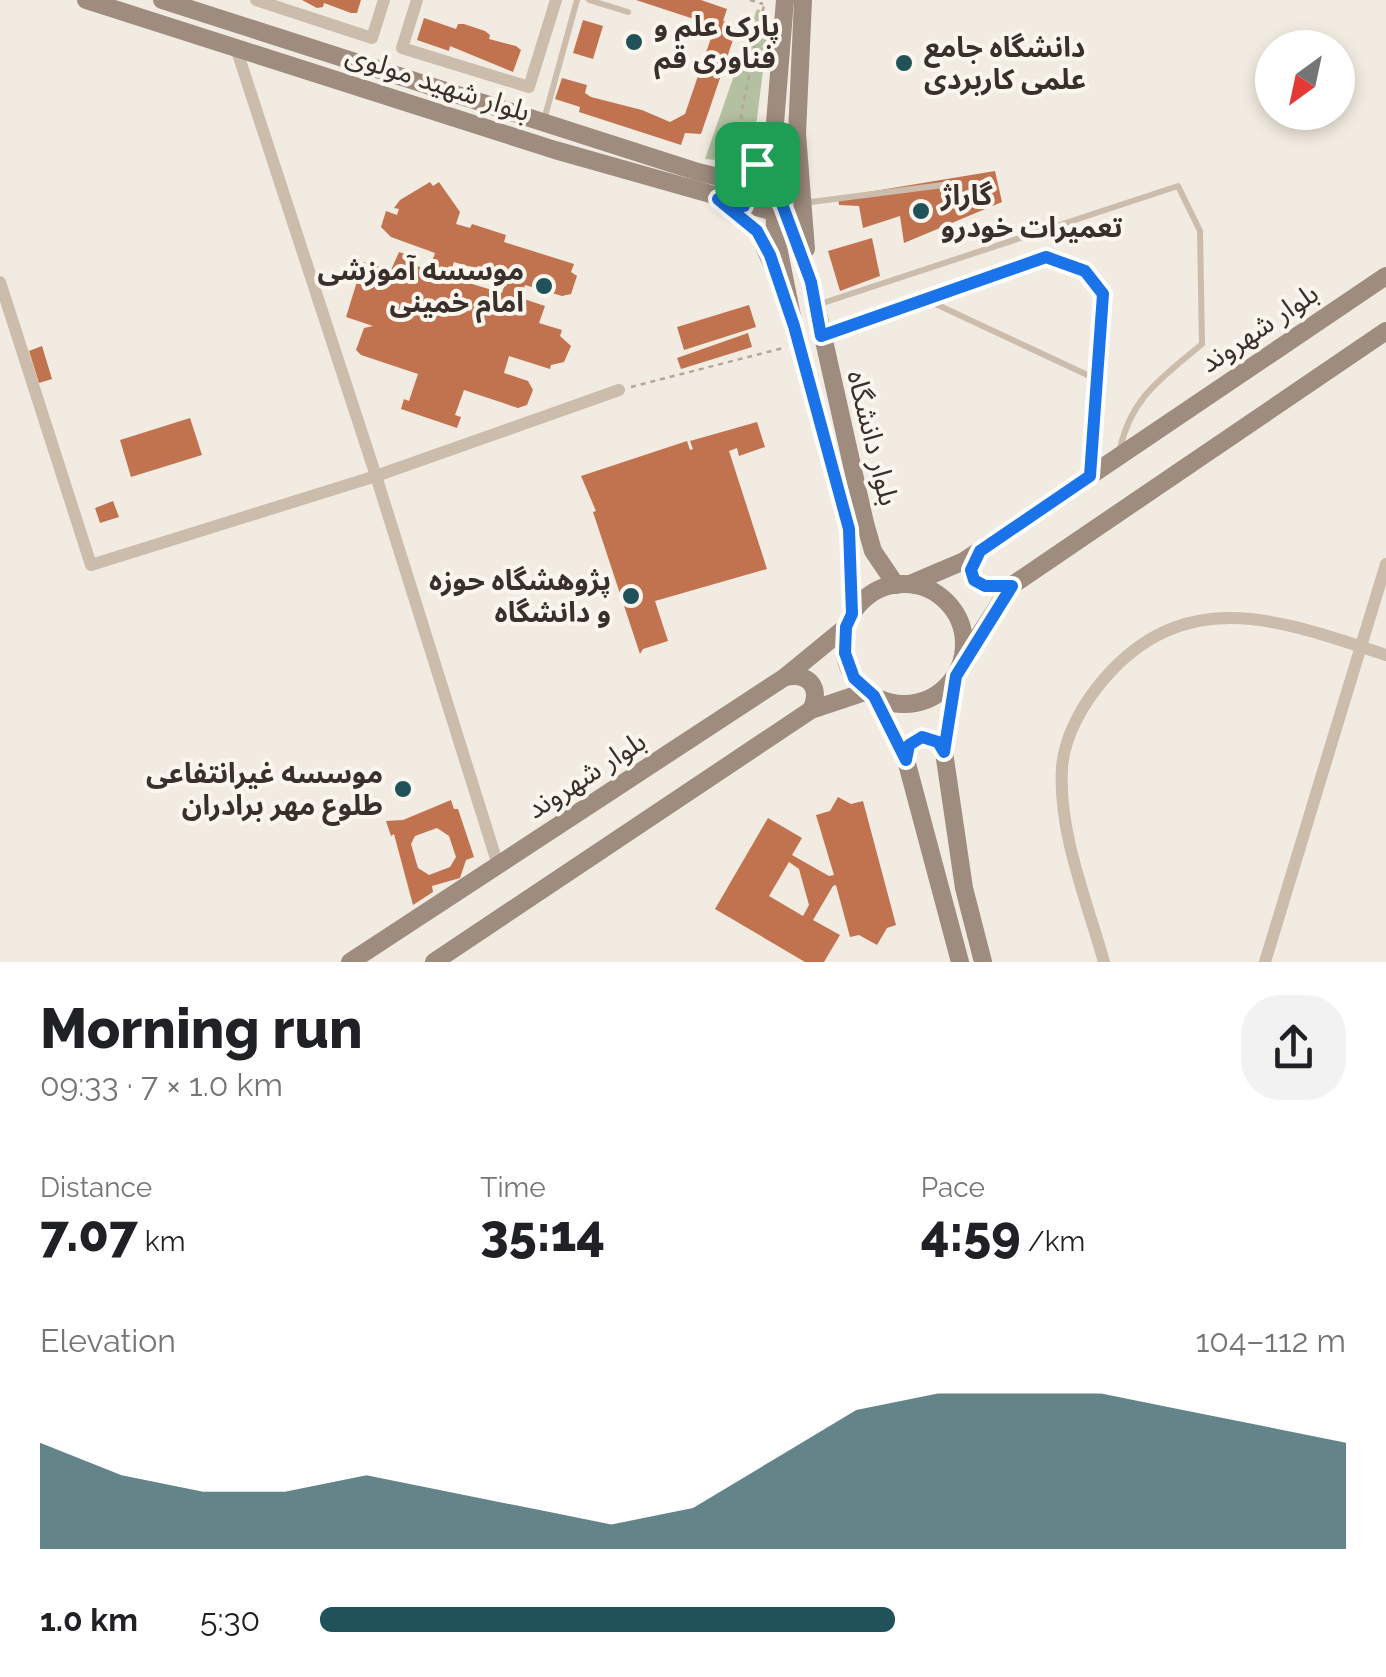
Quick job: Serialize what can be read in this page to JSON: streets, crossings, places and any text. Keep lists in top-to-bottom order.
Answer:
{
  "streets": {
    "main road": ["بلوار شهید مولوی", "بلوار شهروند", "بلوار دانشگاه"]
  },
  "crossings": [
    ["بلوار شهید مولوی", "بلوار دانشگاه"],
    ["بلوار شهروند", "بلوار دانشگاه"]
  ],
  "places": [
    "پارک علم و فناوری قم",
    "دانشگاه جامع علمی کاربردی",
    "گاراژ تعمیرات خودرو",
    "موسسه آموزشی امام خمینی",
    "پژوهشگاه حوزه و دانشگاه",
    "موسسه غیرانتفاعی طلوع مهر برادران"
  ],
  "north": "bottom left",
  "page": {
    "heading": ["Morning run", "09:33 · 7 × 1.0 km"],
    "stats": [
      ["Distance", "7.07 km"],
      ["Time", "35:14"],
      ["Pace", "4:59 /km"]
    ],
    "chart": ["Elevation", "104–112 m"],
    "list": [
      {
        "name": "1.0 km",
        "note": "5:30"
      }
    ]
  }
}
